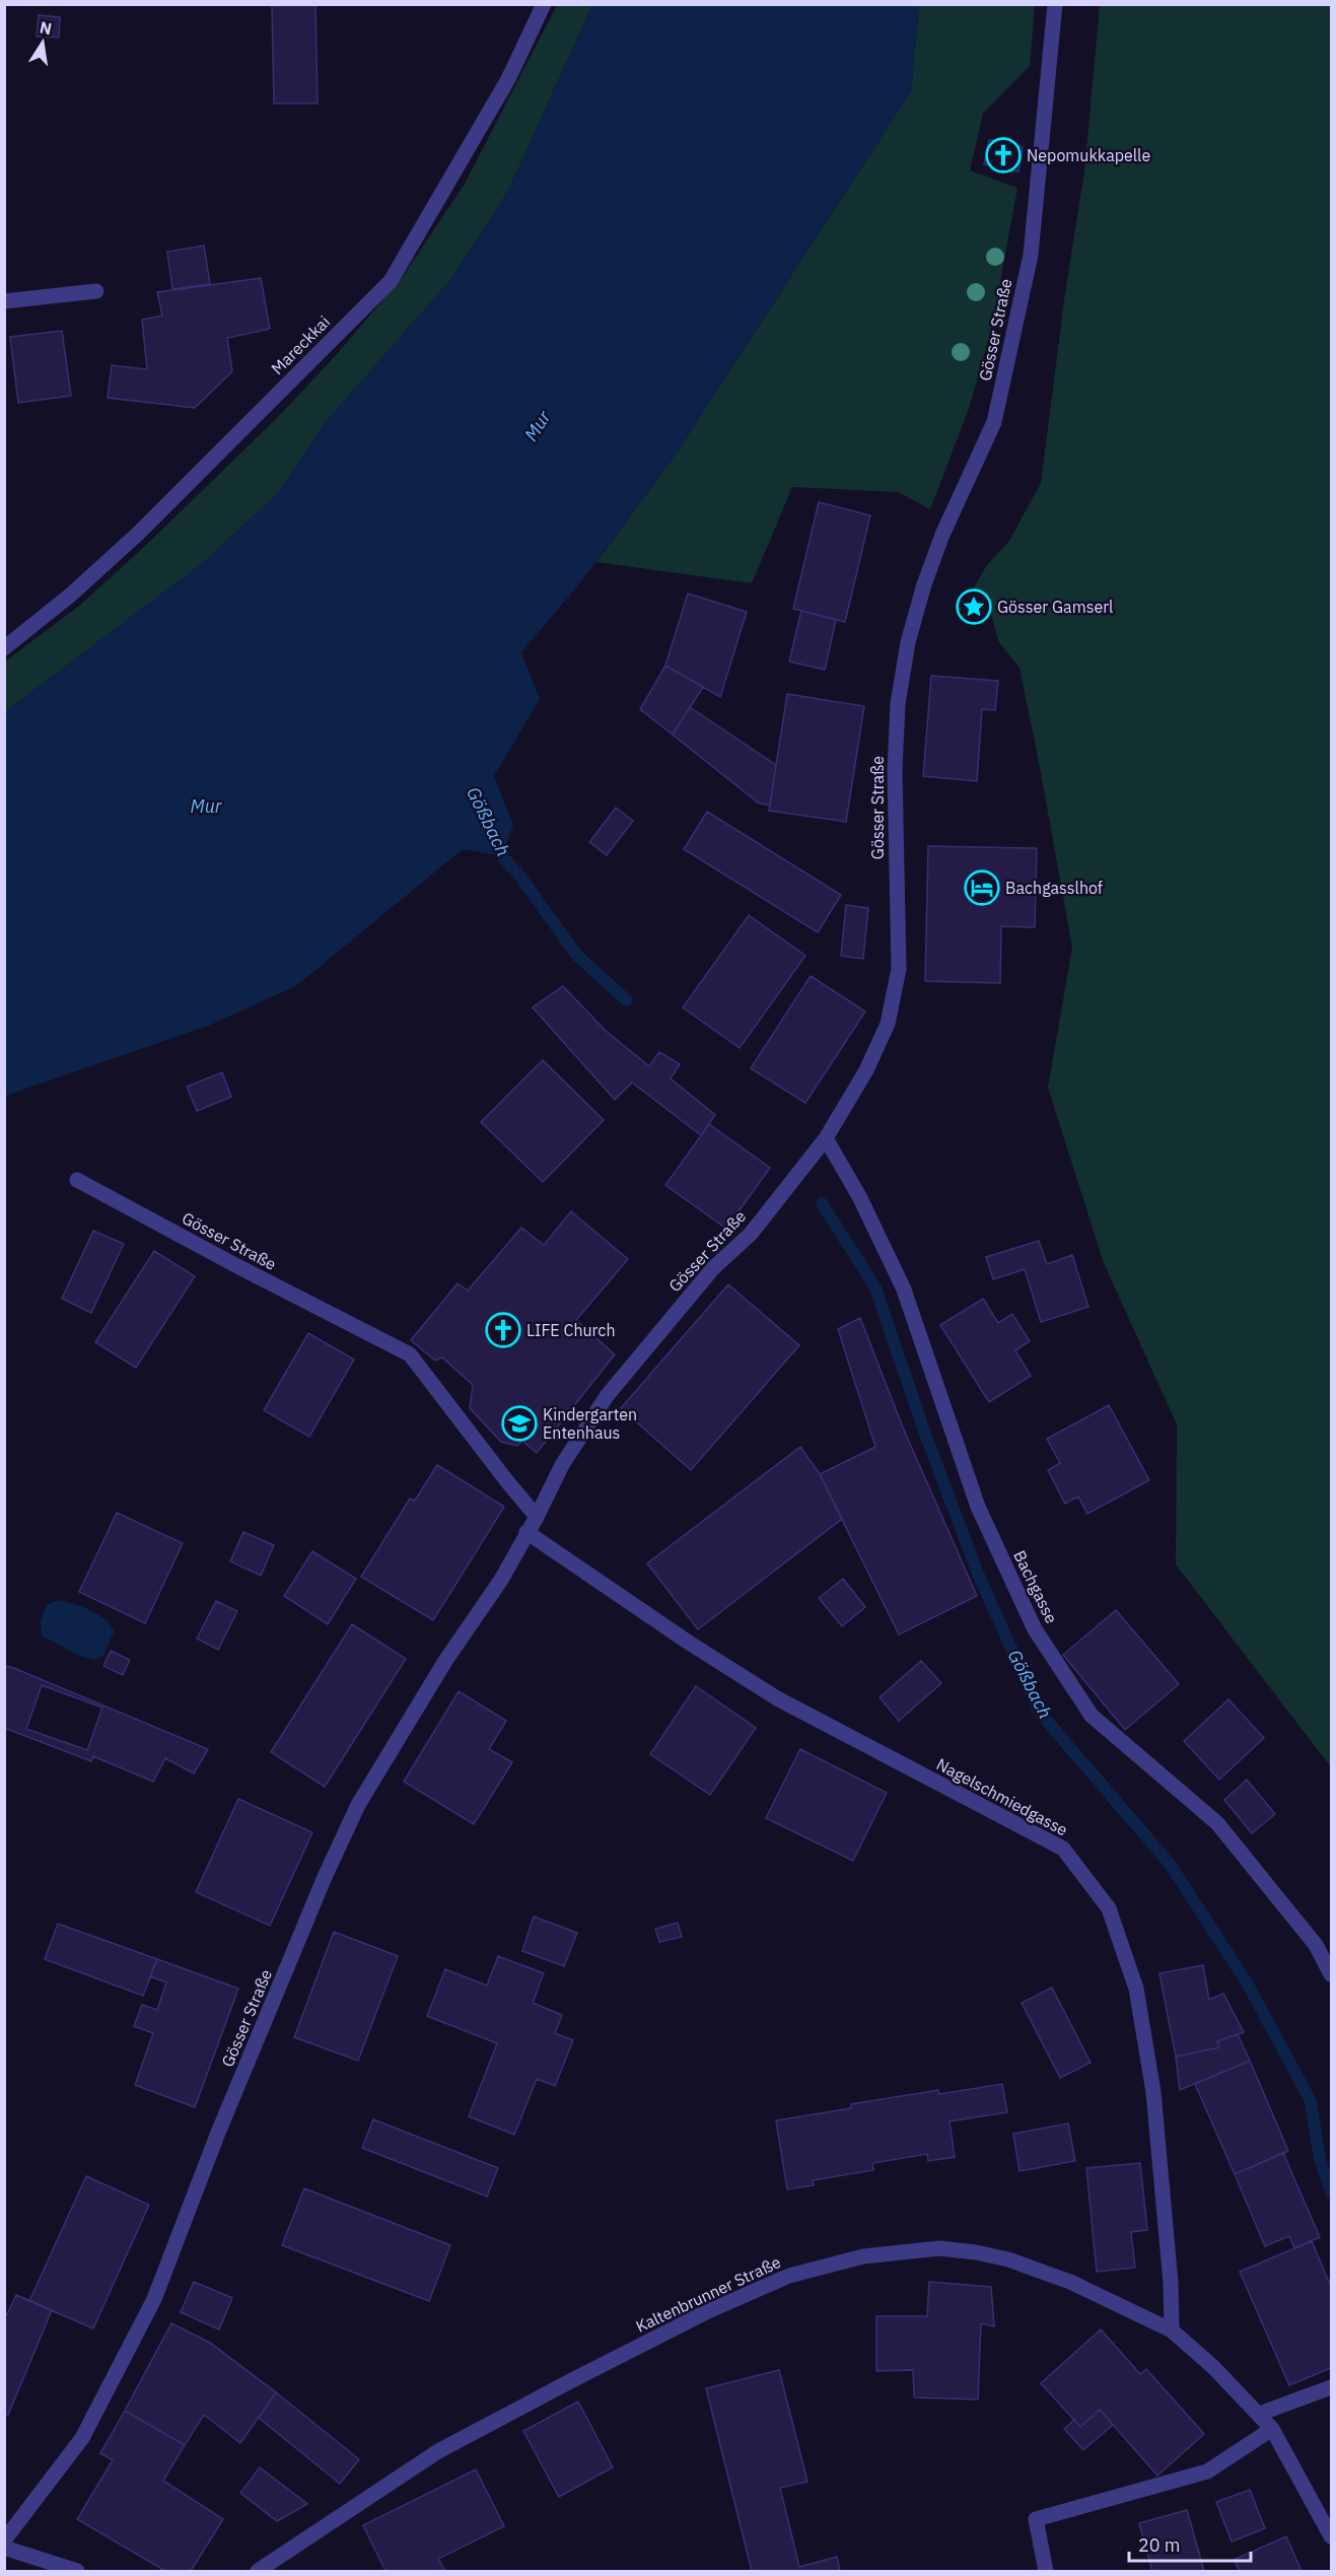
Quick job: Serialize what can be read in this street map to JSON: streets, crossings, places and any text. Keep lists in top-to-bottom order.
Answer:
{
  "streets": {
    "street": [
      "Gösser Straße",
      "Mareckkai",
      "Bachgasse",
      "Nagelschmiedgasse",
      "Kaltenbrunner Straße"
    ]
  },
  "crossings": [
    ["Gösser Straße", "Bachgasse"],
    ["Gösser Straße", "Nagelschmiedgasse"],
    ["Nagelschmiedgasse", "Kaltenbrunner Straße"]
  ],
  "water": ["Mur", "Gößbach"],
  "places": {
    "church": ["Nepomukkapelle", "LIFE Church"],
    "place": ["Gösser Gamserl"],
    "hotel": ["Bachgasslhof"],
    "school or university": ["Kindergarten Entenhaus"]
  },
  "scale_bar": "20 m",
  "north": "top"
}
